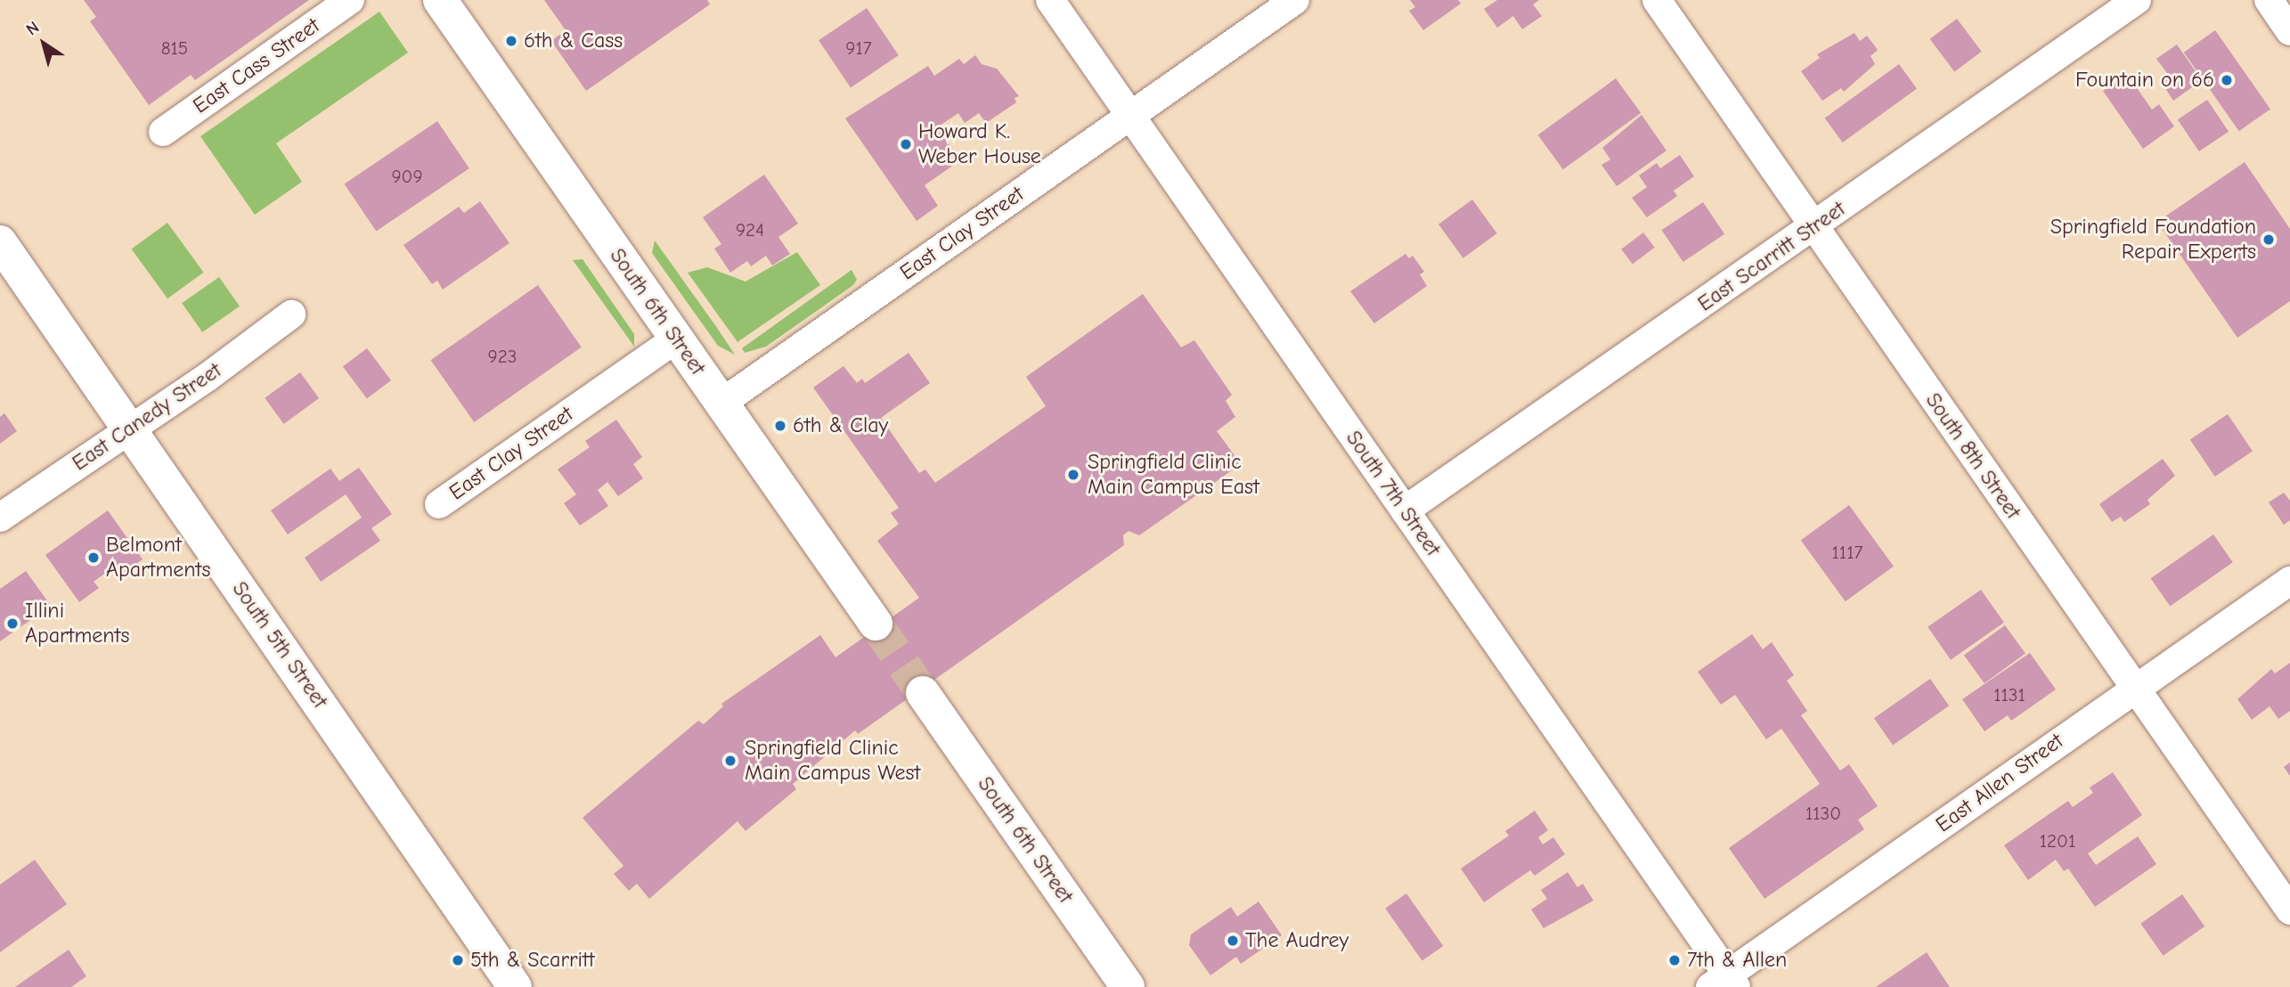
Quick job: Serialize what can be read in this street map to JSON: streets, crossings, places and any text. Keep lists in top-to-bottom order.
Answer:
{
  "streets": {
    "main road": ["South 6th Street", "South 5th Street"],
    "street": [
      "East Cass Street",
      "East Clay Street",
      "East Scarritt Street",
      "East Canedy Street",
      "South 8th Street",
      "South 7th Street",
      "East Allen Street"
    ]
  },
  "crossings": [
    ["East Clay Street", "South 6th Street"],
    ["East Clay Street", "South 7th Street"],
    ["East Scarritt Street", "South 8th Street"],
    ["East Scarritt Street", "South 7th Street"],
    ["East Canedy Street", "South 5th Street"],
    ["South 8th Street", "East Allen Street"],
    ["South 7th Street", "East Allen Street"]
  ],
  "places": [
    "6th & Cass",
    "Fountain on 66",
    "Howard K. Weber House",
    "Springfield Foundation Repair Experts",
    "6th & Clay",
    "Springfield Clinic Main Campus East",
    "Belmont Apartments",
    "Illini Apartments",
    "Springfield Clinic Main Campus West",
    "The Audrey",
    "5th & Scarritt",
    "7th & Allen"
  ],
  "house_numbers": [
    "815",
    "917",
    "909",
    "924",
    "923",
    "1117",
    "1131",
    "1130",
    "1201"
  ],
  "north": "top left"
}
